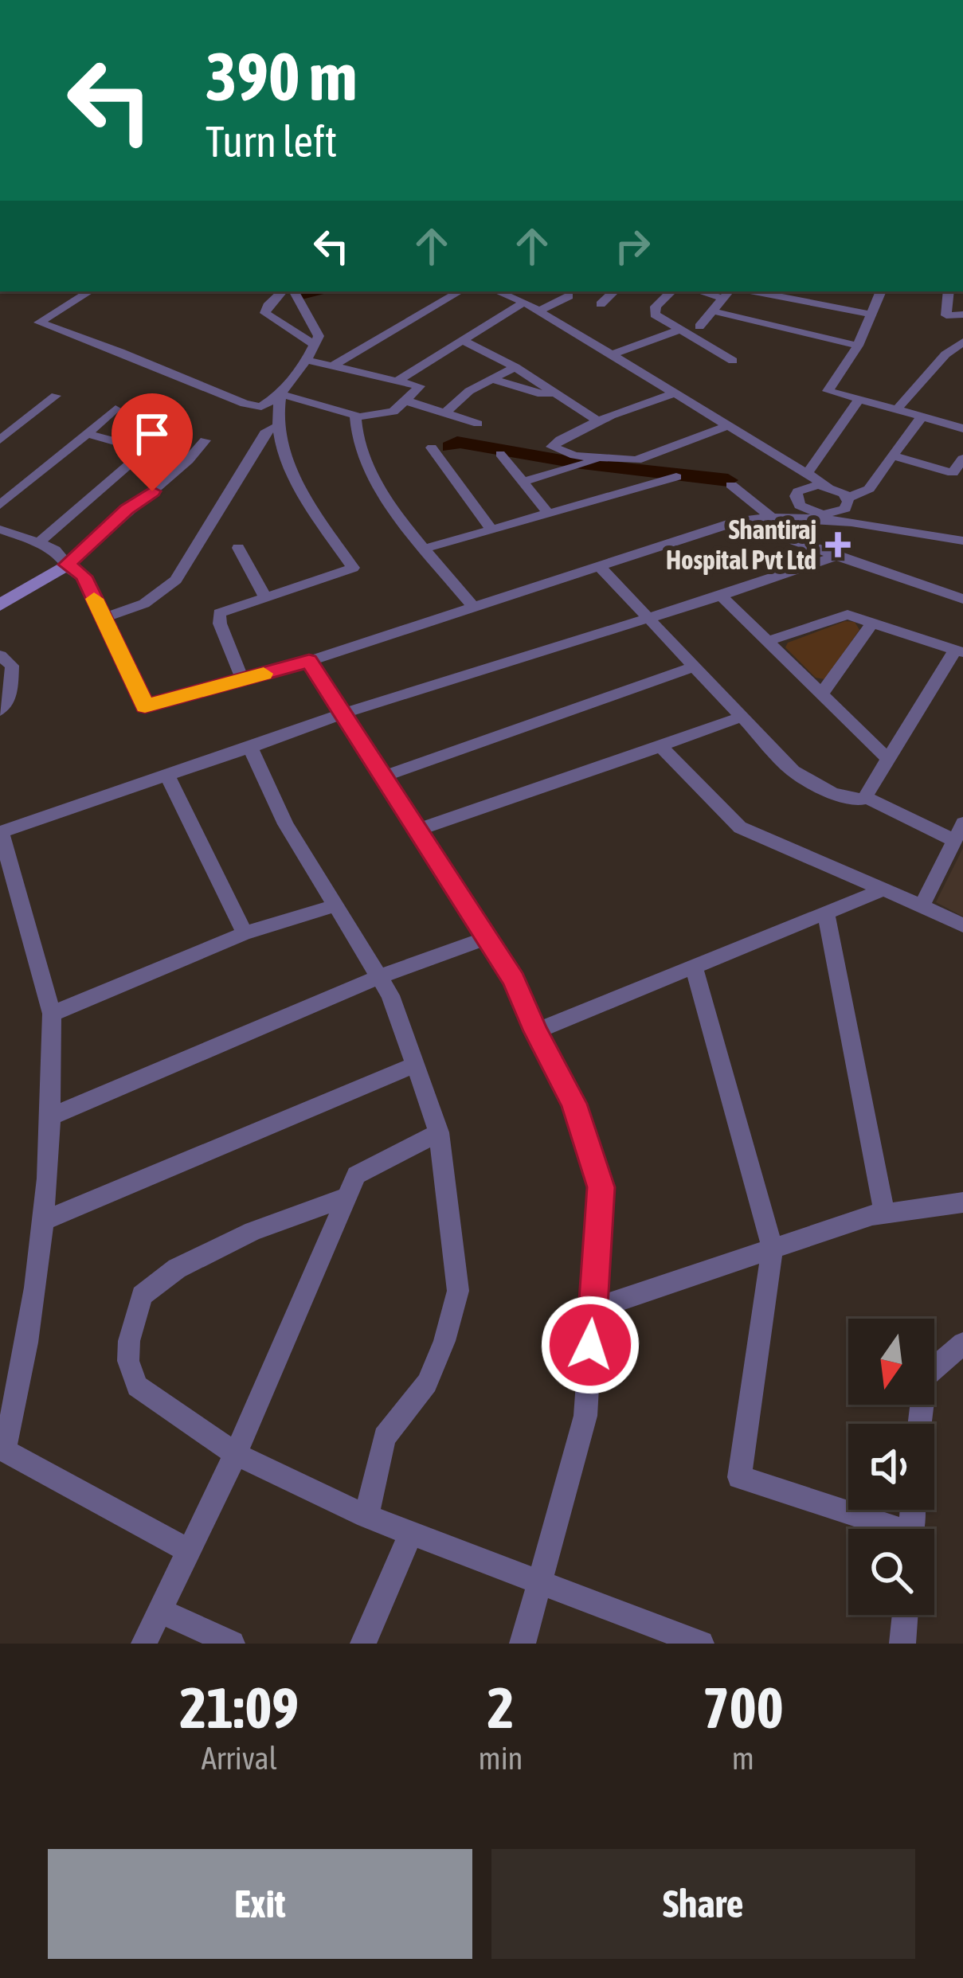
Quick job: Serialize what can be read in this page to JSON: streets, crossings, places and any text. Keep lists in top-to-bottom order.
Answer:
{
  "places": {
    "health": ["Shantiraj Hospital Pvt Ltd"]
  },
  "north": "bottom",
  "page": {
    "turn": ["390 m", "Turn left"],
    "eta": [
      "21:09",
      "Arrival",
      "2",
      "min",
      "700",
      "m"
    ],
    "buttons": ["Exit", "Share"]
  }
}
